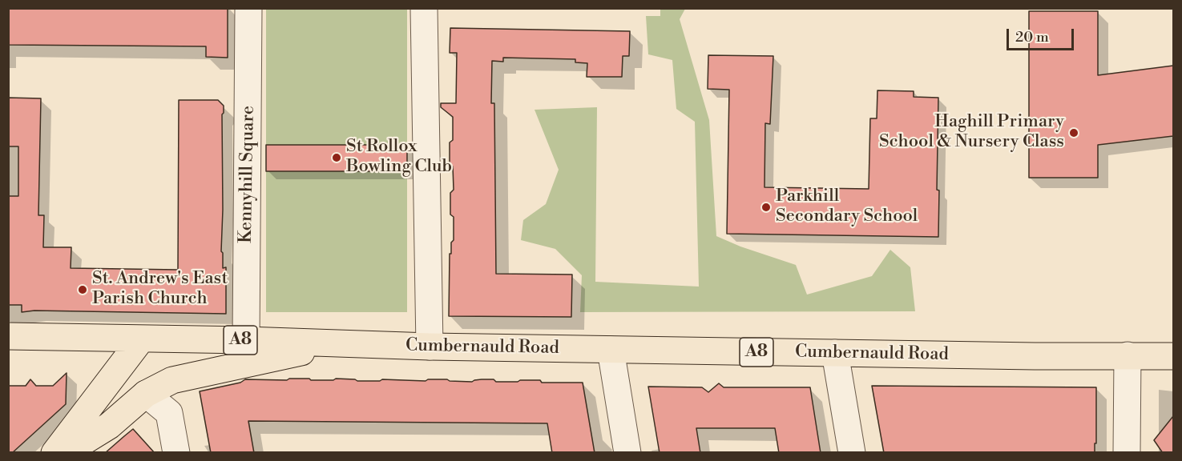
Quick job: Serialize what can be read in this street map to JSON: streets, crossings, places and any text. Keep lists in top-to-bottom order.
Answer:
{
  "streets": {
    "main road": ["A8", "Cumbernauld Road"],
    "street": ["Kennyhill Square"]
  },
  "crossings": [
    ["Kennyhill Square", "Cumbernauld Road"],
    ["A8", "Cumbernauld Road"]
  ],
  "places": [
    "Haghill Primary School & Nursery Class",
    "St Rollox Bowling Club",
    "Parkhill Secondary School",
    "St. Andrew's East Parish Church"
  ],
  "scale_bar": "20 m"
}
